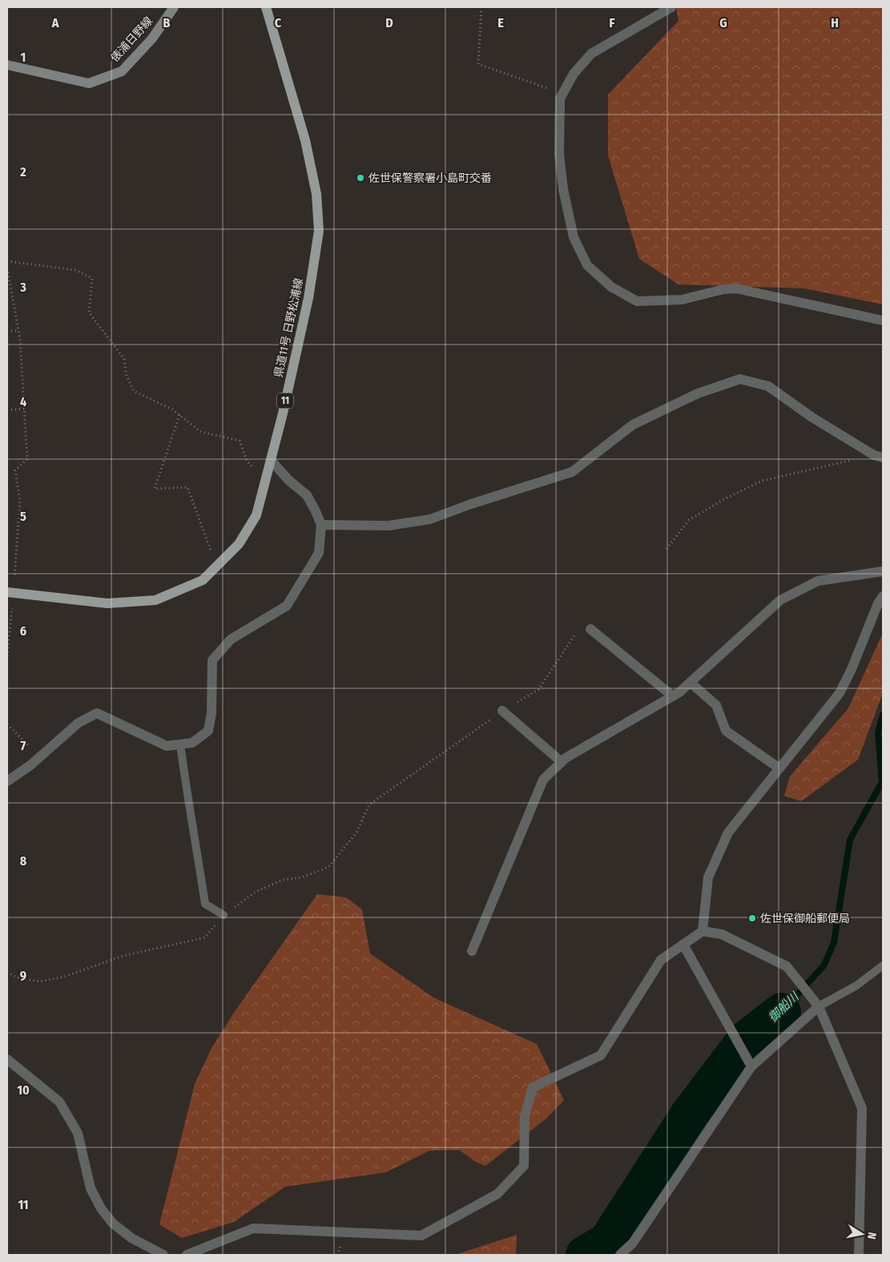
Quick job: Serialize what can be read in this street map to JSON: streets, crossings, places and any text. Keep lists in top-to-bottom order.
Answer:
{
  "streets": {
    "main road": ["俵浦日野線", "県道11号 日野松浦線", "11"]
  },
  "water": ["御船川"],
  "places": ["佐世保警察署小島町交番", "佐世保御船郵便局"],
  "north": "right",
  "grid": {
    "columns": [
      "A",
      "B",
      "C",
      "D",
      "E",
      "F",
      "G",
      "H"
    ],
    "rows": [
      "1",
      "2",
      "3",
      "4",
      "5",
      "6",
      "7",
      "8",
      "9",
      "10",
      "11"
    ]
  }
}
